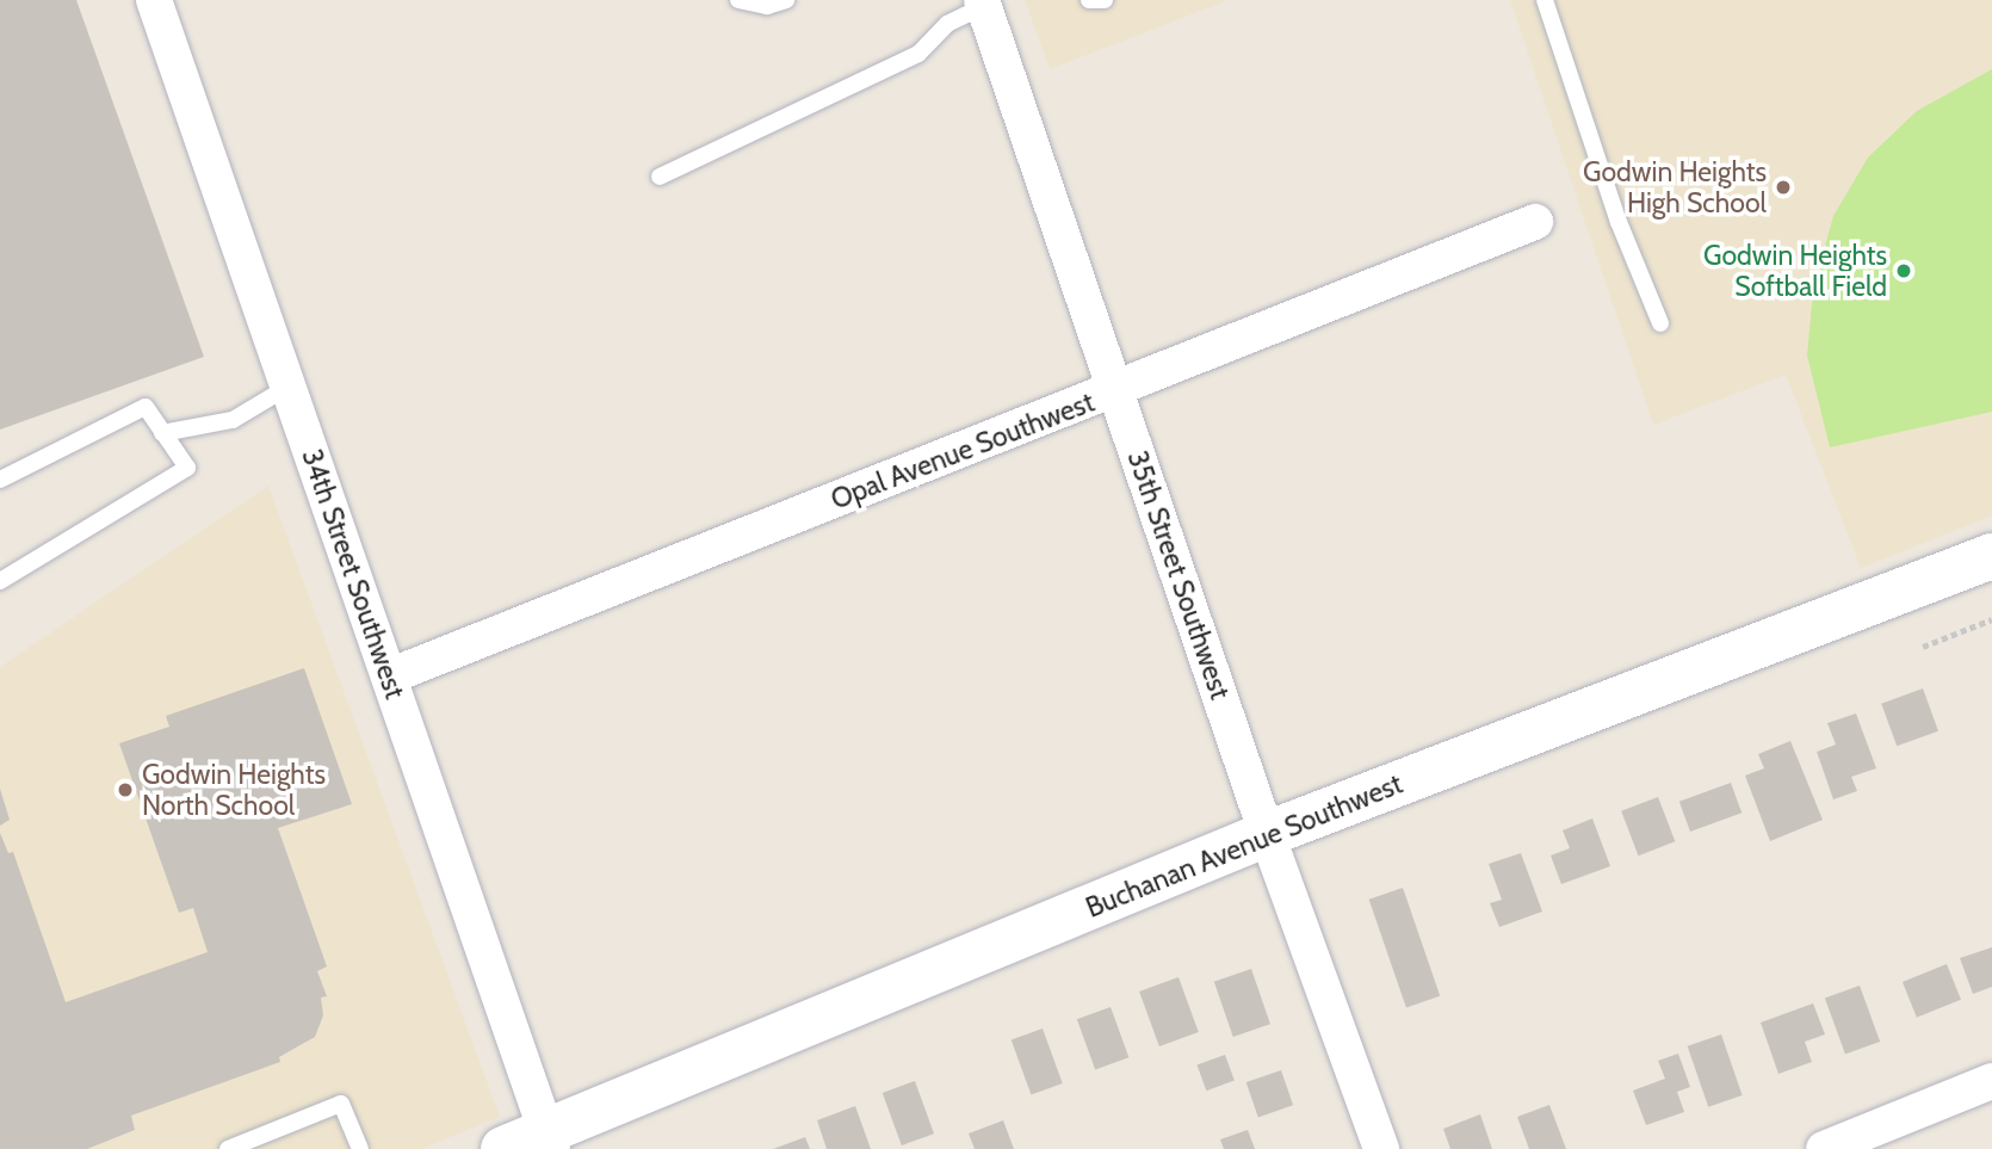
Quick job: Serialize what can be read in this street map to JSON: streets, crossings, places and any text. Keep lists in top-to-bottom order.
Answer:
{
  "streets": {
    "street": [
      "Opal Avenue Southwest",
      "34th Street Southwest",
      "35th Street Southwest",
      "Buchanan Avenue Southwest"
    ]
  },
  "crossings": [
    ["Opal Avenue Southwest", "34th Street Southwest"],
    ["Opal Avenue Southwest", "35th Street Southwest"],
    ["34th Street Southwest", "Buchanan Avenue Southwest"],
    ["35th Street Southwest", "Buchanan Avenue Southwest"]
  ],
  "places": ["Godwin Heights High School", "Godwin Heights Softball Field", "Godwin Heights North School"]
}
